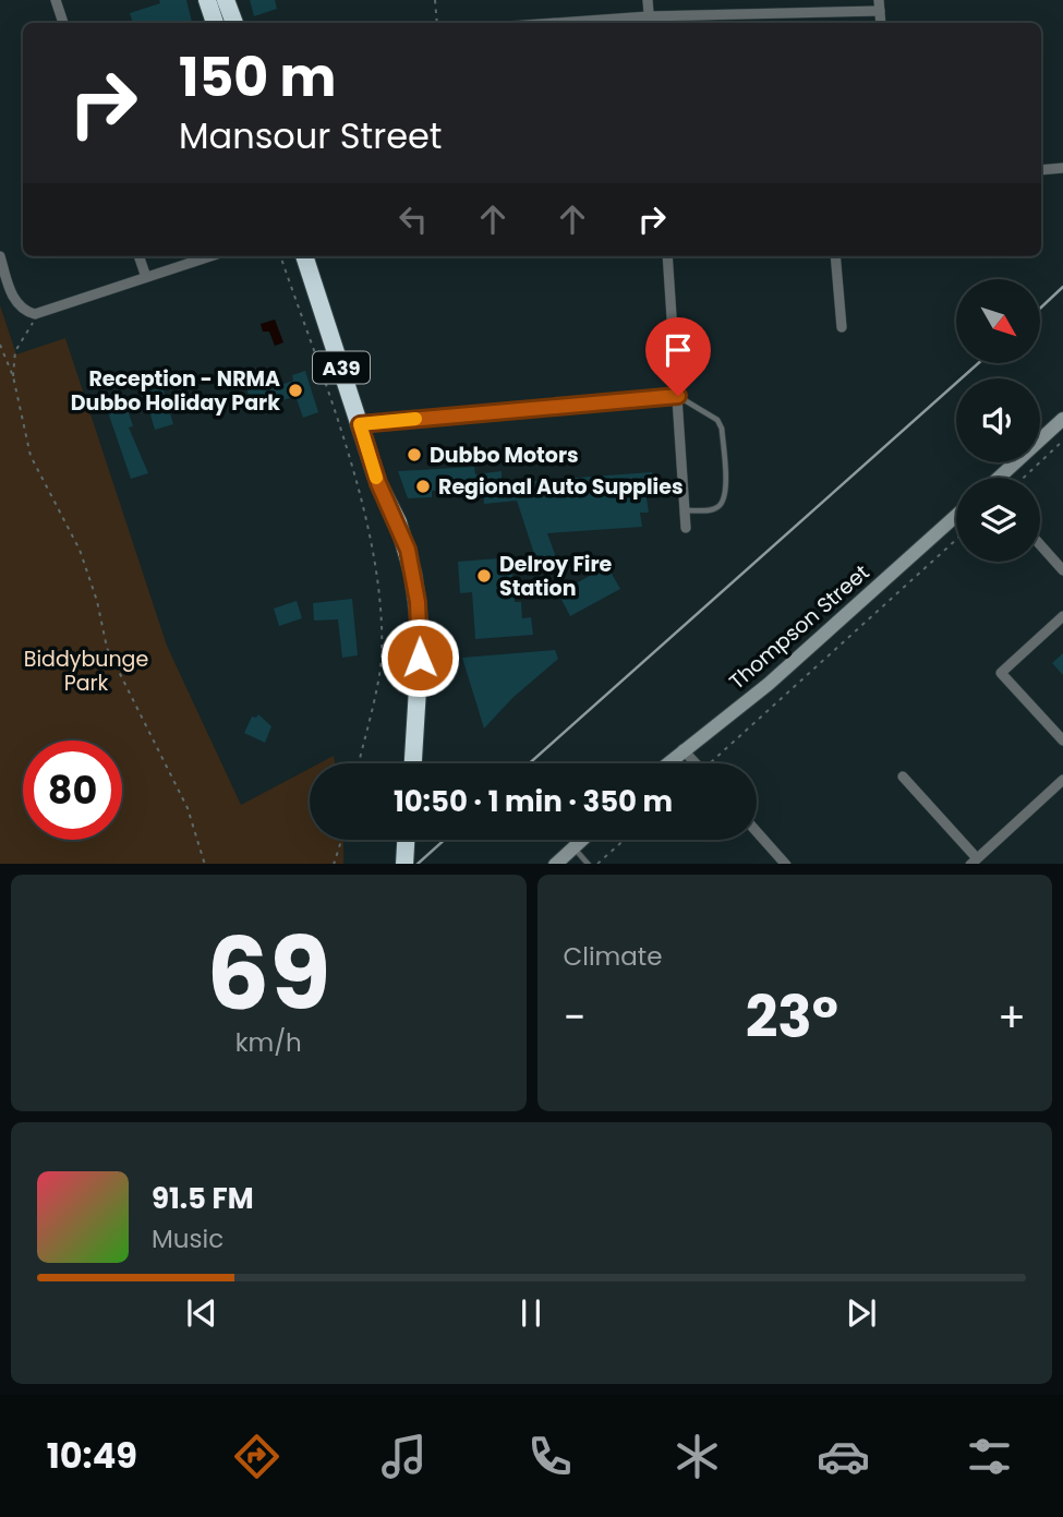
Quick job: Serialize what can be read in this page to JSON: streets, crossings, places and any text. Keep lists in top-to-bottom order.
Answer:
{
  "streets": {
    "highway": ["A39"],
    "street": ["Thompson Street"]
  },
  "parks": ["Biddybunge Park"],
  "places": [
    "Reception - NRMA Dubbo Holiday Park",
    "Dubbo Motors",
    "Regional Auto Supplies",
    "Delroy Fire Station"
  ],
  "north": "bottom right",
  "page": {
    "turn": ["150 m", "Mansour Street"],
    "limit": "80",
    "trip": "10:50 · 1 min · 350 m",
    "tile": [
      ["69", "km/h"],
      "Climate"
    ],
    "heat": ["−", "23°", "+"],
    "song": ["91.5 FM", "Music"],
    "tabs": "10:49"
  }
}
